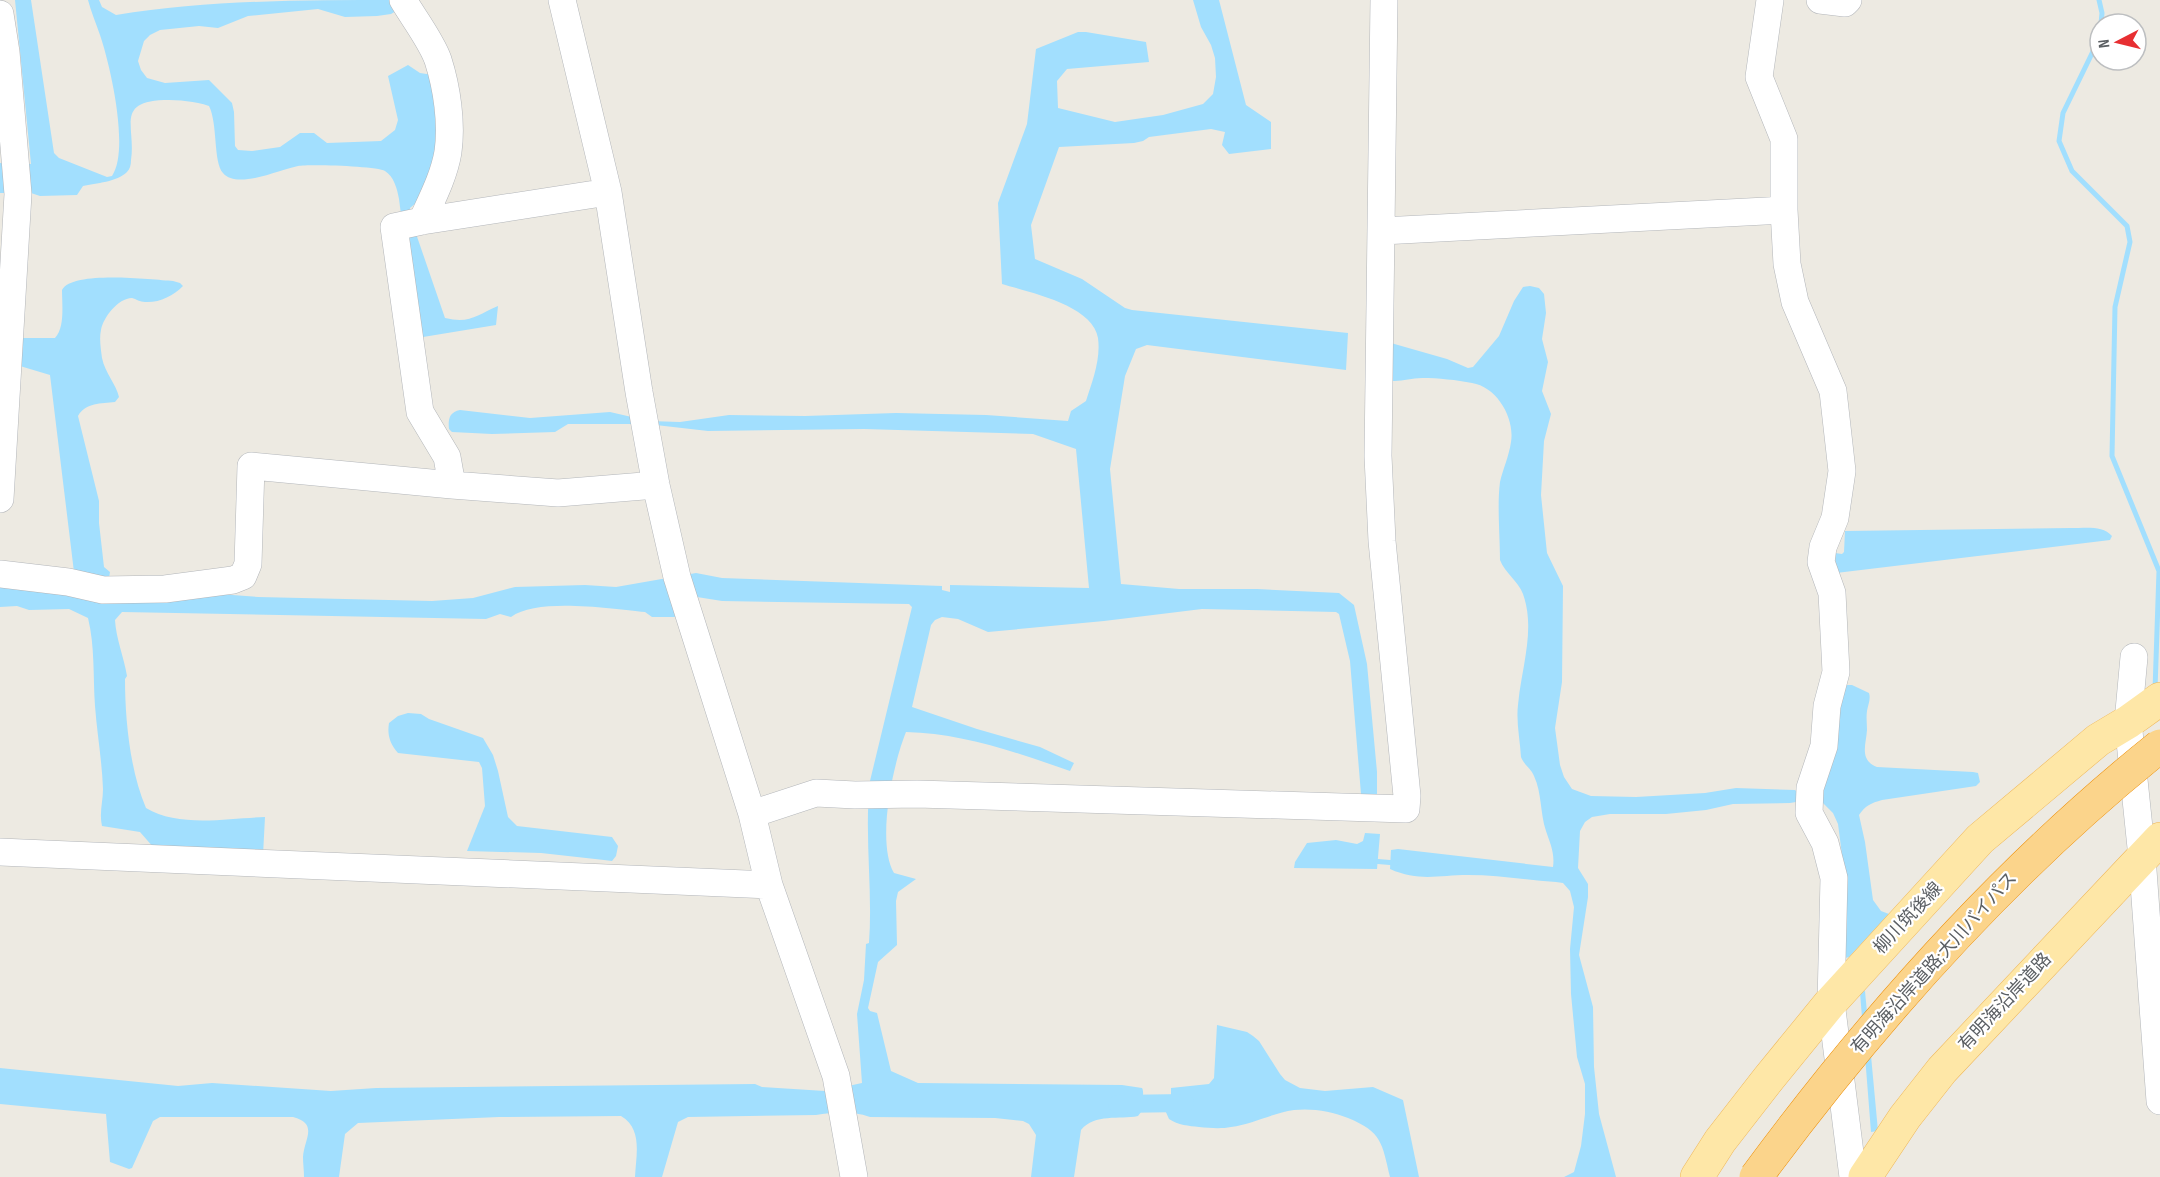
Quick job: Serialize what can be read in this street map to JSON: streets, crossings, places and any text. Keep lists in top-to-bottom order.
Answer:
{
  "streets": {
    "highway": ["有明海沿岸道路;大川バイパス"],
    "main road": ["柳川筑後線", "有明海沿岸道路"]
  },
  "north": "left"
}
